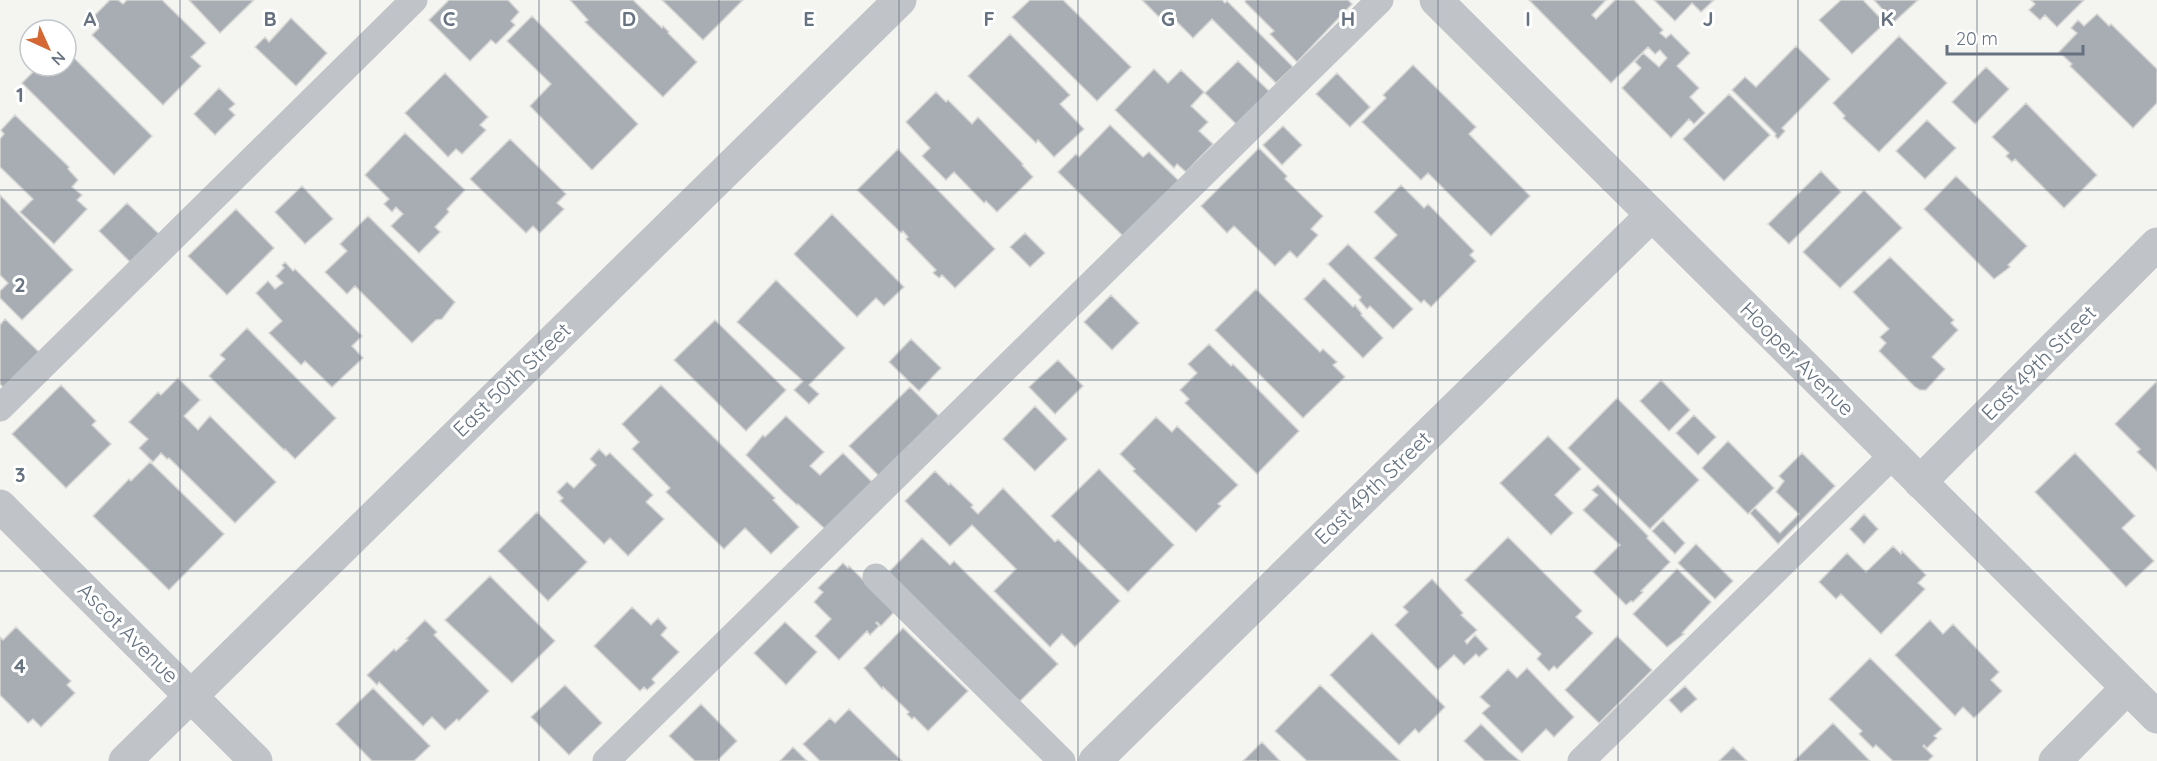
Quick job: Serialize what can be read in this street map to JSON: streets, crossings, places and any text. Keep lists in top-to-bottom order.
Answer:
{
  "streets": {
    "street": [
      "Hooper Avenue",
      "East 49th Street",
      "East 50th Street",
      "Ascot Avenue"
    ]
  },
  "crossings": [
    ["Hooper Avenue", "East 49th Street"],
    ["East 50th Street", "Ascot Avenue"]
  ],
  "scale_bar": "20 m",
  "north": "bottom right",
  "grid": {
    "columns": [
      "A",
      "B",
      "C",
      "D",
      "E",
      "F",
      "G",
      "H",
      "I",
      "J",
      "K"
    ],
    "rows": [
      "1",
      "2",
      "3",
      "4"
    ]
  }
}
